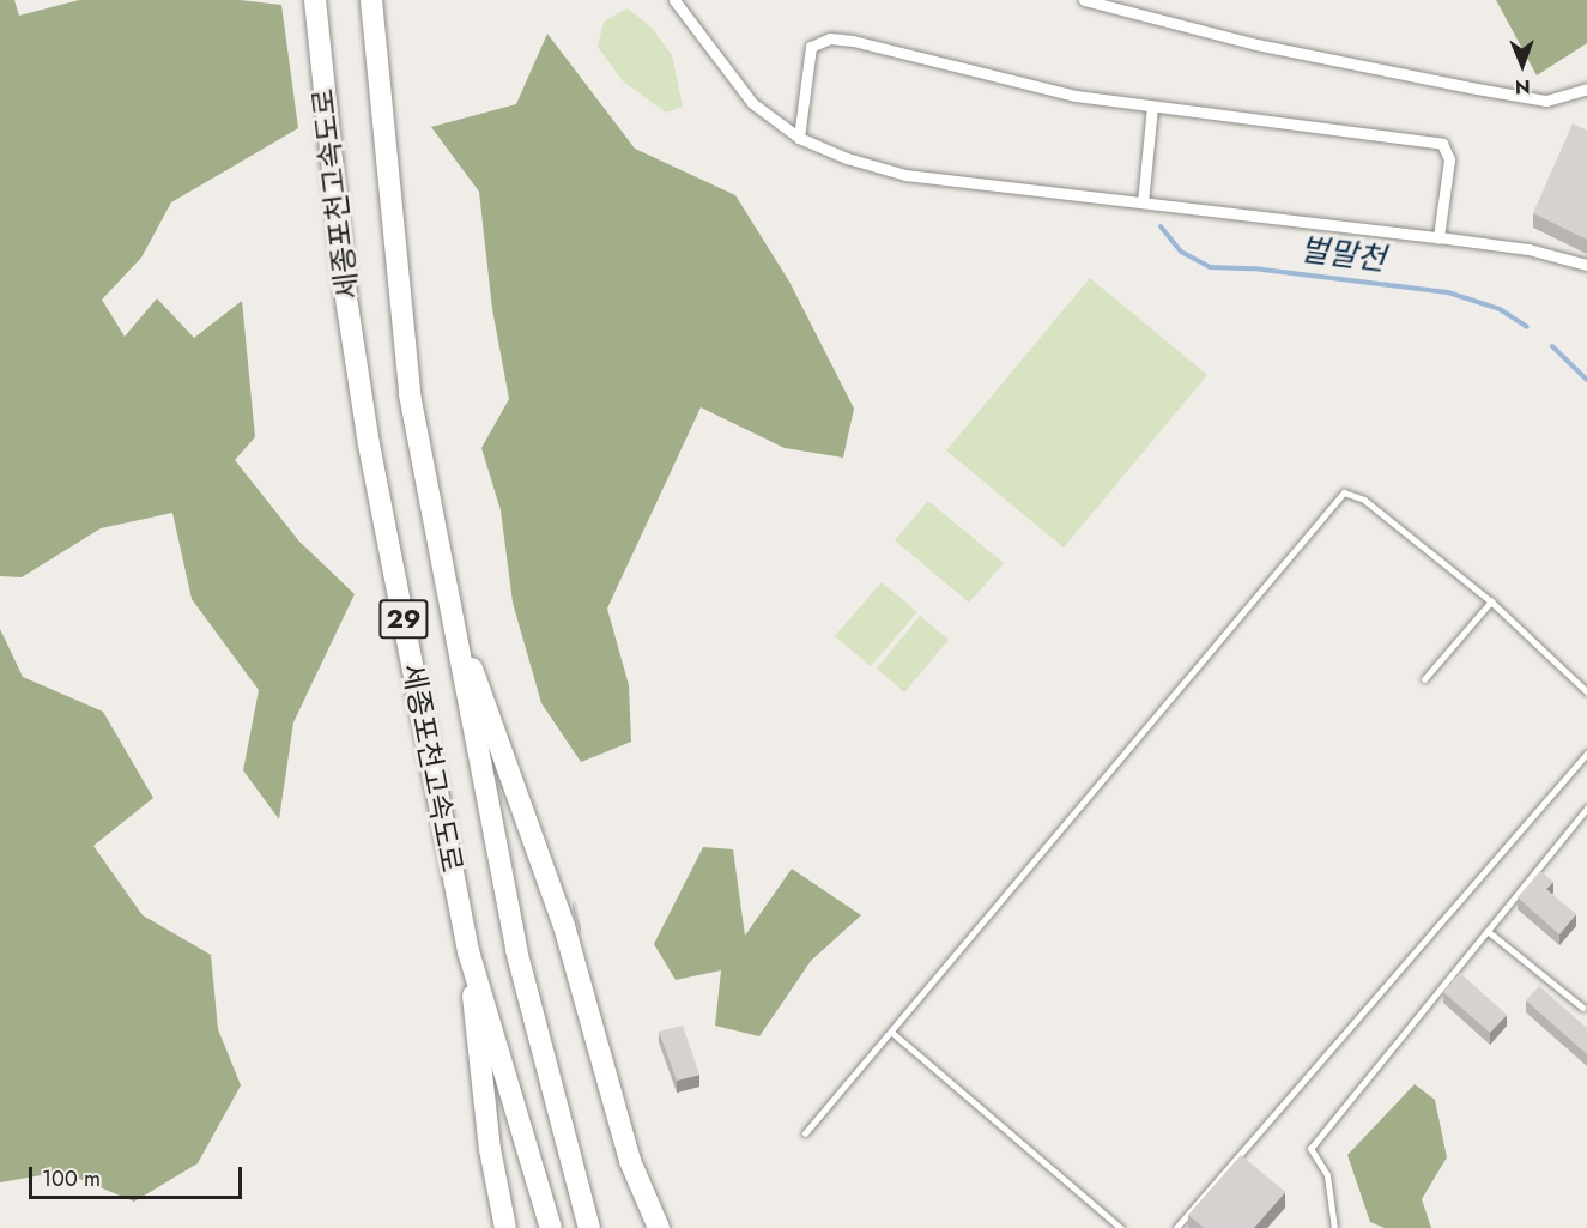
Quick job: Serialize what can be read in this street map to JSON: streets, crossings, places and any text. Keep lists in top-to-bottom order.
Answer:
{
  "streets": {
    "highway": ["세종포천고속도로", "29"]
  },
  "water": ["벌말천"],
  "scale_bar": "100 m",
  "north": "bottom"
}
